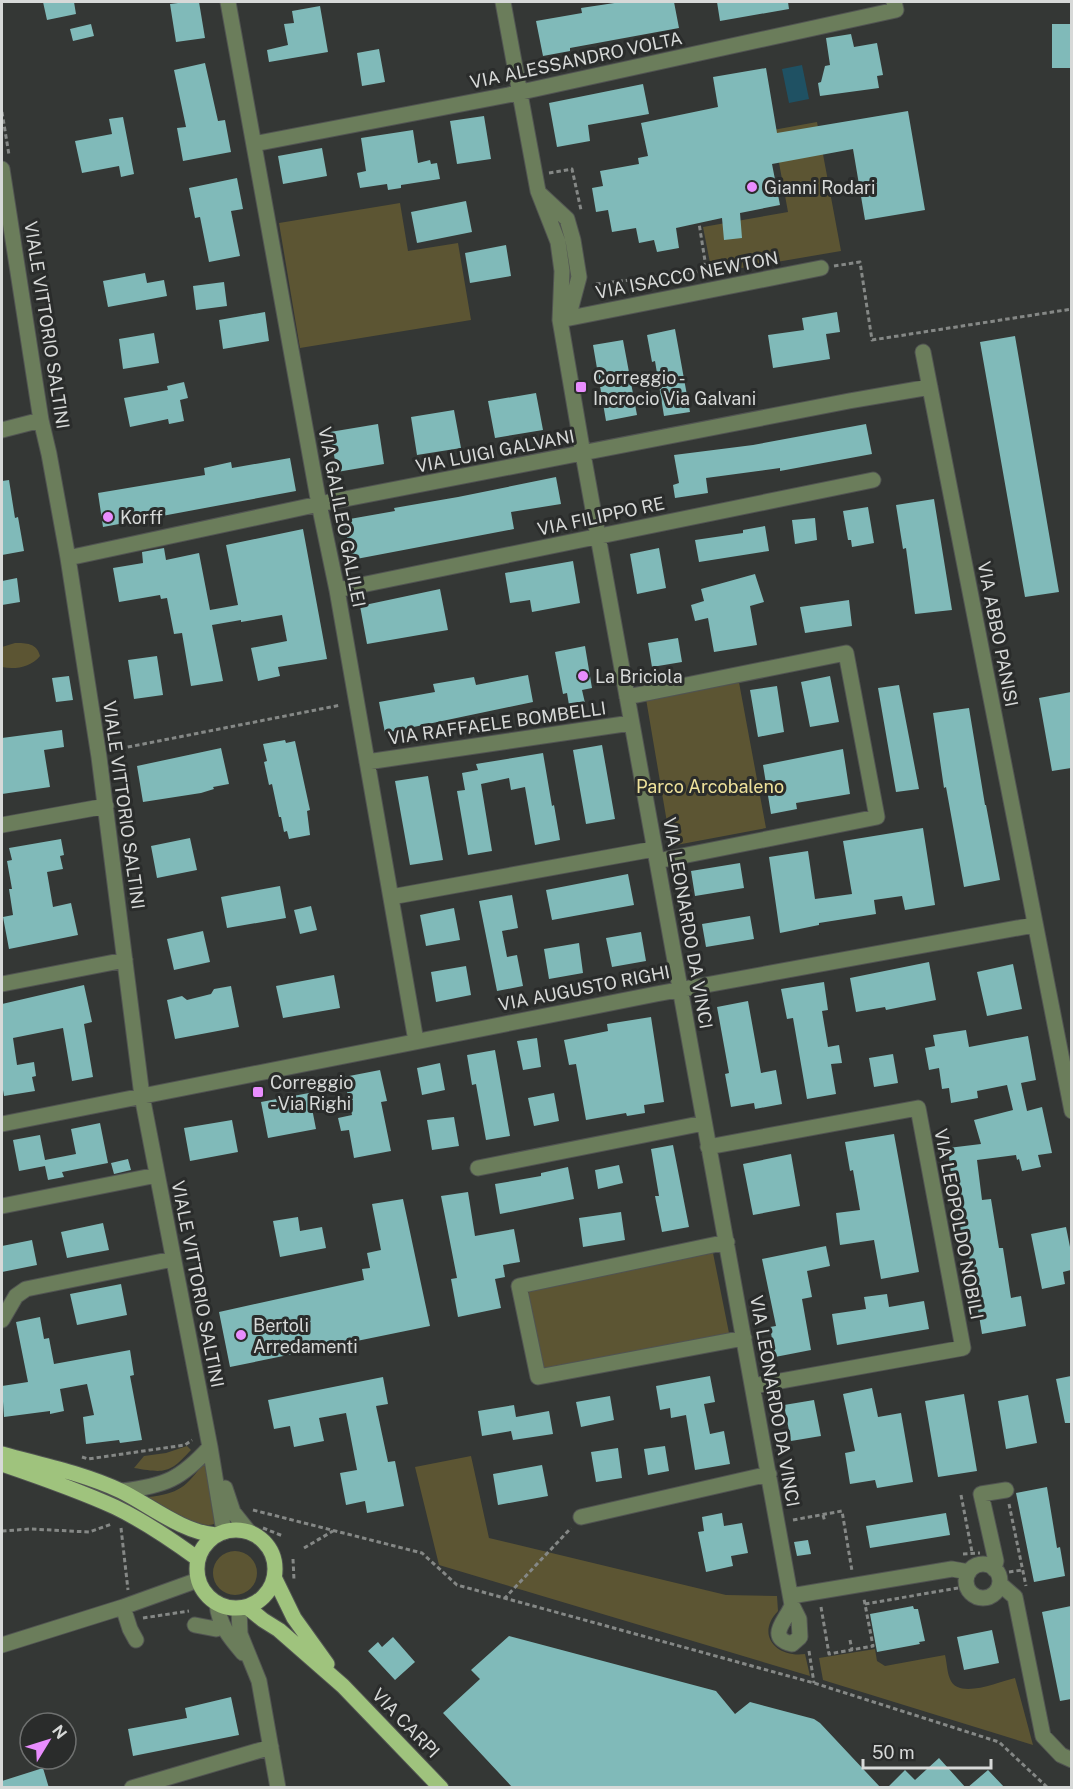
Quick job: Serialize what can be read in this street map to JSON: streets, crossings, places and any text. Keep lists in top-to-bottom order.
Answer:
{
  "streets": {
    "main road": ["VIA CARPI"],
    "street": [
      "VIA ALESSANDRO VOLTA",
      "VIA ISACCO NEWTON",
      "VIALE VITTORIO SALTINI",
      "VIA LUIGI GALVANI",
      "VIA FILIPPO RE",
      "VIA GALILEO GALILEI",
      "VIA ABBO PANISI",
      "VIA RAFFAELE BOMBELLI",
      "VIA LEONARDO DA VINCI",
      "VIA AUGUSTO RIGHI",
      "VIA LEOPOLDO NOBILI"
    ]
  },
  "crossings": [
    ["VIA ALESSANDRO VOLTA", "VIA GALILEO GALILEI"],
    ["VIA ISACCO NEWTON", "VIA LEONARDO DA VINCI"],
    ["VIALE VITTORIO SALTINI", "VIA LUIGI GALVANI"],
    ["VIALE VITTORIO SALTINI", "VIA AUGUSTO RIGHI"],
    ["VIALE VITTORIO SALTINI", "VIA CARPI"],
    ["VIA LUIGI GALVANI", "VIA GALILEO GALILEI"],
    ["VIA LUIGI GALVANI", "VIA ABBO PANISI"],
    ["VIA LUIGI GALVANI", "VIA LEONARDO DA VINCI"],
    ["VIA FILIPPO RE", "VIA GALILEO GALILEI"],
    ["VIA FILIPPO RE", "VIA LEONARDO DA VINCI"],
    ["VIA GALILEO GALILEI", "VIA RAFFAELE BOMBELLI"],
    ["VIA GALILEO GALILEI", "VIA AUGUSTO RIGHI"],
    ["VIA ABBO PANISI", "VIA AUGUSTO RIGHI"],
    ["VIA RAFFAELE BOMBELLI", "VIA LEONARDO DA VINCI"],
    ["VIA LEONARDO DA VINCI", "VIA AUGUSTO RIGHI"],
    ["VIA LEONARDO DA VINCI", "VIA LEOPOLDO NOBILI"]
  ],
  "parks": ["Parco Arcobaleno"],
  "places": {
    "other": [
      "Gianni Rodari",
      "Korff",
      "La Briciola",
      "Bertoli Arredamenti"
    ],
    "transit": ["Correggio - Incrocio Via Galvani", "Correggio - Via Righi"]
  },
  "scale_bar": "50 m",
  "north": "top right"
}
